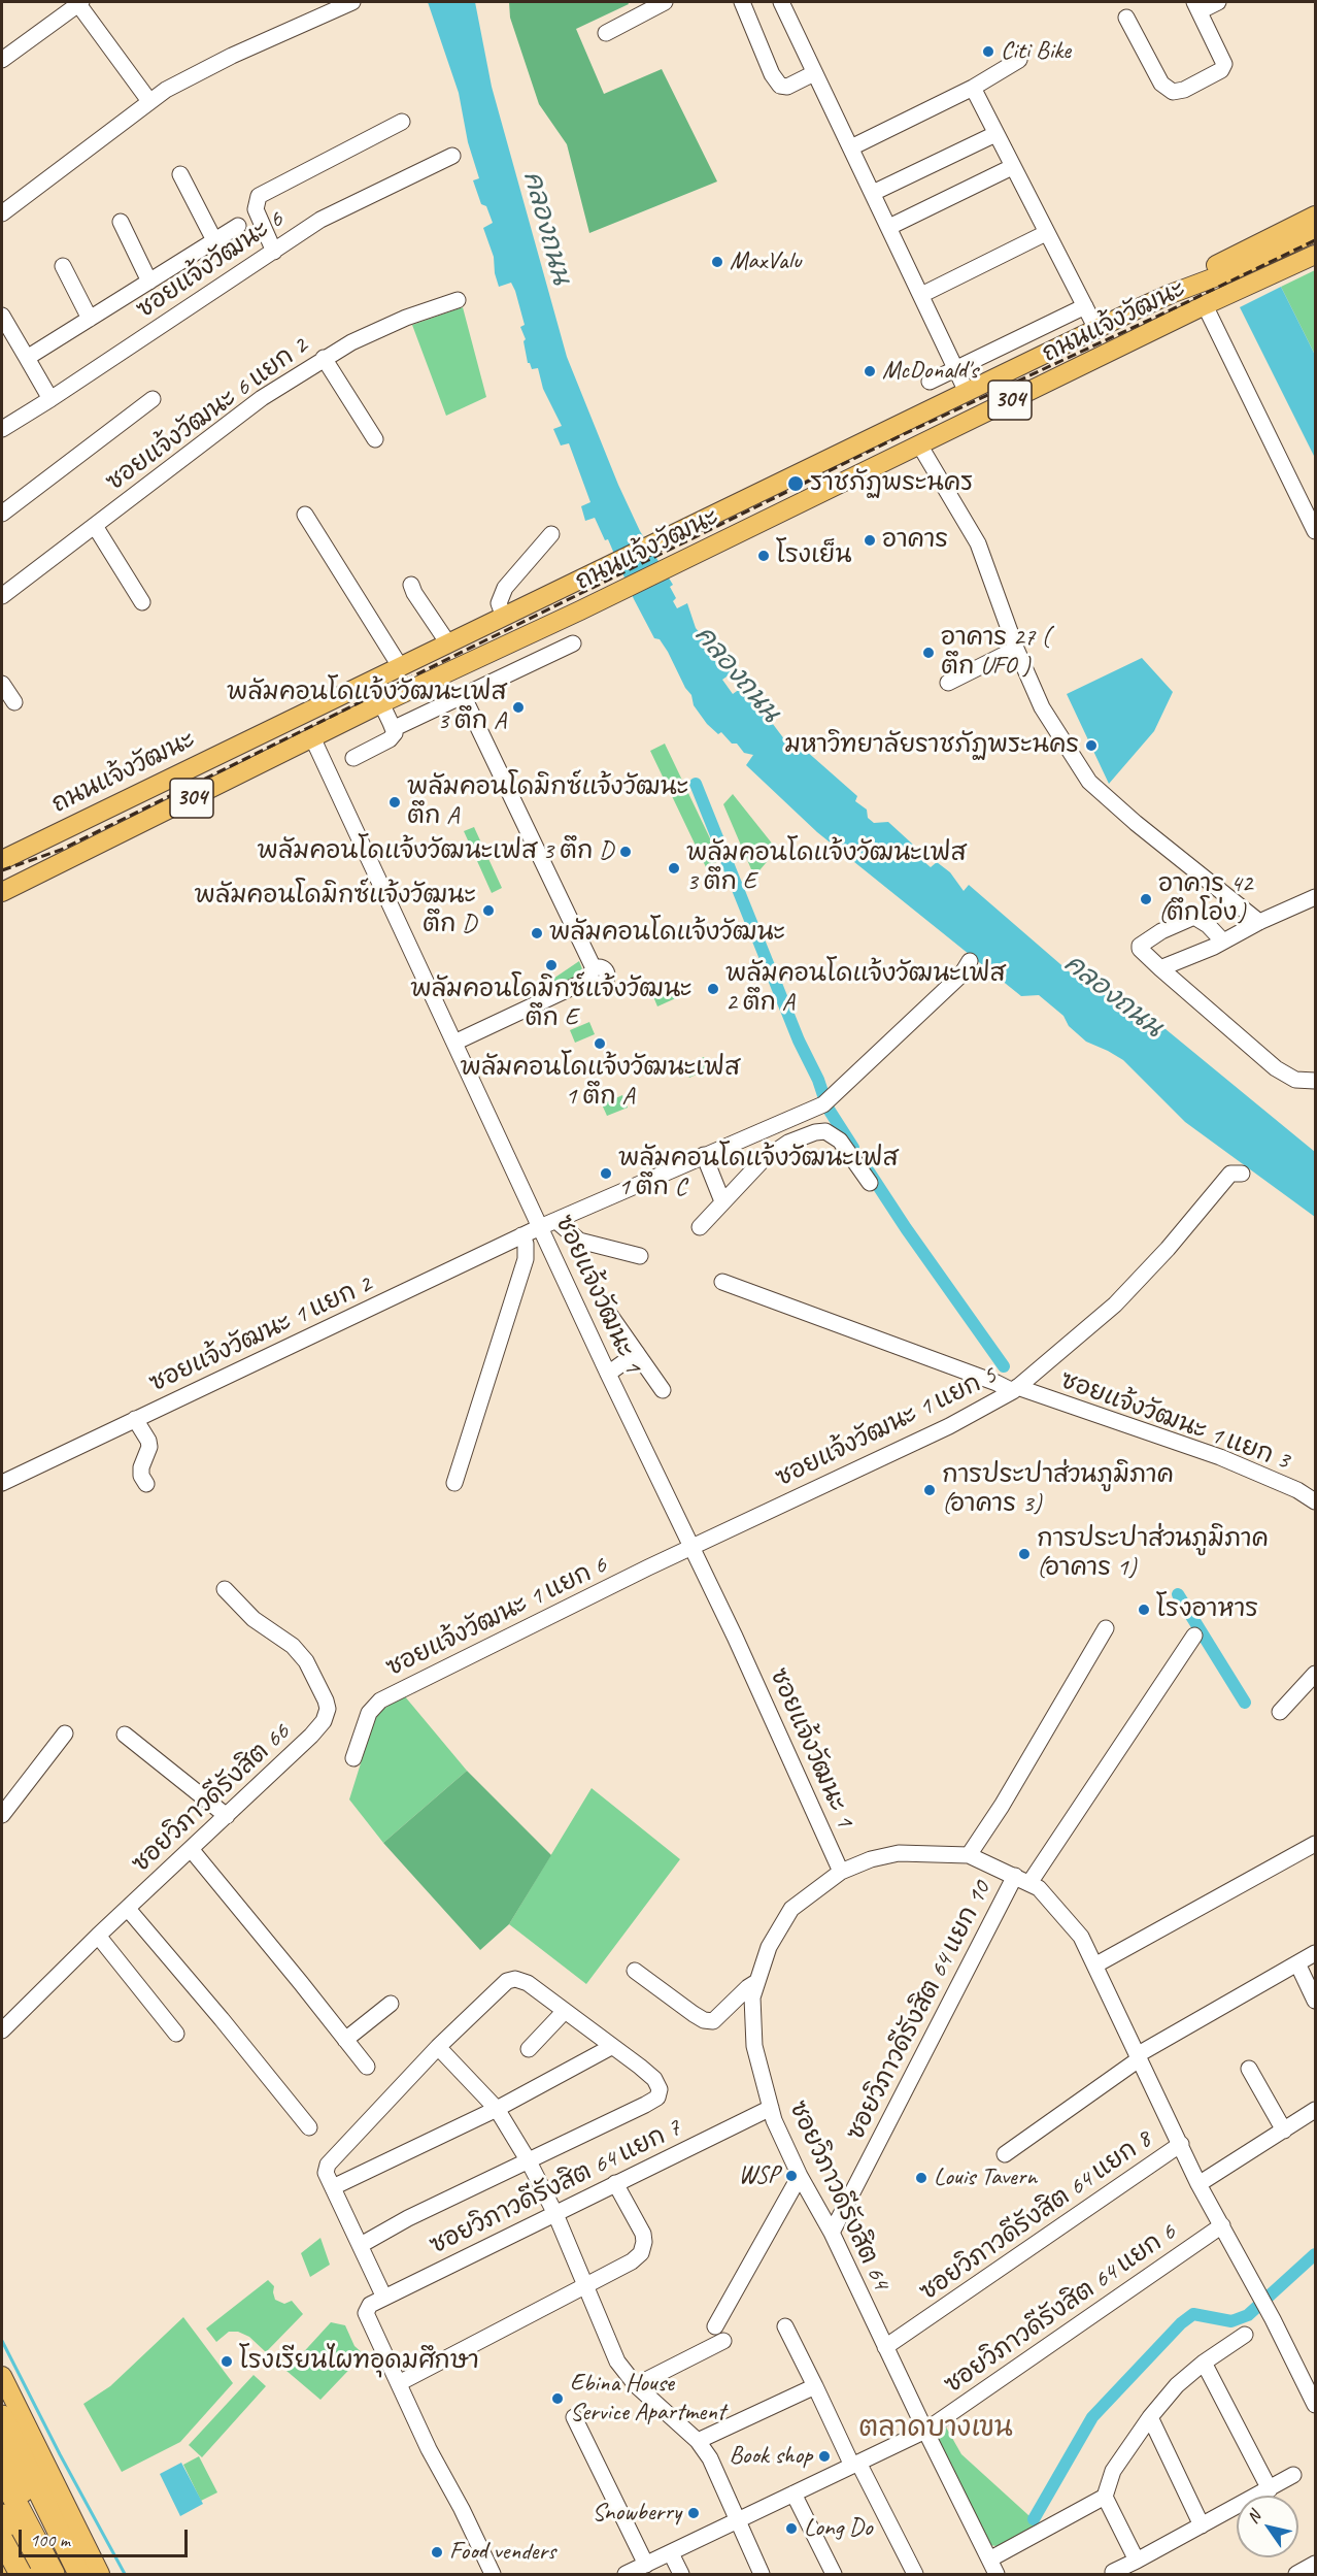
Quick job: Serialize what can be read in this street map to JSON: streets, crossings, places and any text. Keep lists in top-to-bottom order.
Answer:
{
  "streets": {
    "main road": ["ถนนแจ้งวัฒนะ", "304"],
    "street": [
      "ซอยแจ้งวัฒนะ 6",
      "ซอยแจ้งวัฒนะ 6 แยก 2",
      "ซอยแจ้งวัฒนะ 1",
      "ซอยแจ้งวัฒนะ 1 แยก 2",
      "ซอยแจ้งวัฒนะ 1 แยก 3",
      "ซอยแจ้งวัฒนะ 1 แยก 5",
      "ซอยแจ้งวัฒนะ 1 แยก 6",
      "ซอยวิภาวดีรังสิต 66",
      "ซอยวิภาวดีรังสิต 64 แยก 10",
      "ซอยวิภาวดีรังสิต 64 แยก 7",
      "ซอยวิภาวดีรังสิต 64",
      "ซอยวิภาวดีรังสิต 64 แยก 8",
      "ซอยวิภาวดีรังสิต 64 แยก 6"
    ]
  },
  "crossings": [
    ["ถนนแจ้งวัฒนะ", "ซอยแจ้งวัฒนะ 1"],
    ["ซอยแจ้งวัฒนะ 1", "ซอยแจ้งวัฒนะ 1 แยก 2"],
    ["ซอยแจ้งวัฒนะ 1", "ซอยแจ้งวัฒนะ 1 แยก 5"],
    ["ซอยแจ้งวัฒนะ 1", "ซอยแจ้งวัฒนะ 1 แยก 6"],
    ["ซอยแจ้งวัฒนะ 1", "ซอยวิภาวดีรังสิต 64"],
    ["ซอยแจ้งวัฒนะ 1 แยก 3", "ซอยแจ้งวัฒนะ 1 แยก 5"],
    ["ซอยแจ้งวัฒนะ 1 แยก 5", "ซอยแจ้งวัฒนะ 1 แยก 6"],
    ["ซอยวิภาวดีรังสิต 64 แยก 10", "ซอยวิภาวดีรังสิต 64"],
    ["ซอยวิภาวดีรังสิต 64 แยก 7", "ซอยวิภาวดีรังสิต 64"],
    ["ซอยวิภาวดีรังสิต 64", "ซอยวิภาวดีรังสิต 64 แยก 8"],
    ["ซอยวิภาวดีรังสิต 64", "ซอยวิภาวดีรังสิต 64 แยก 6"]
  ],
  "districts": ["ตลาดบางเขน"],
  "water": ["คลองถนน"],
  "places": [
    "Citi Bike",
    "MaxValu",
    "McDonald's",
    "ราชภัฏพระนคร",
    "อาคาร",
    "โรงเย็น",
    "อาคาร 27 ( ตึก UFO )",
    "พลัมคอนโดแจ้งวัฒนะเฟส 3 ตึก A",
    "มหาวิทยาลัยราชภัฏพระนคร",
    "พลัมคอนโดมิกซ์แจ้งวัฒนะ ตึก A",
    "พลัมคอนโดแจ้งวัฒนะเฟส 3 ตึก D",
    "พลัมคอนโดแจ้งวัฒนะเฟส 3 ตึก E",
    "อาคาร 42 (ตึกโอ่ง)",
    "พลัมคอนโดมิกซ์แจ้งวัฒนะ ตึก D",
    "พลัมคอนโดแจ้งวัฒนะ",
    "พลัมคอนโดมิกซ์แจ้งวัฒนะ ตึก E",
    "พลัมคอนโดแจ้งวัฒนะเฟส 2 ตึก A",
    "พลัมคอนโดแจ้งวัฒนะเฟส 1 ตึก A",
    "พลัมคอนโดแจ้งวัฒนะเฟส 1 ตึก C",
    "การประปาส่วนภูมิภาค (อาคาร 3)",
    "การประปาส่วนภูมิภาค (อาคาร 1)",
    "โรงอาหาร",
    "WSP",
    "Louis Tavern",
    "โรงเรียนไผทอุดมศึกษา",
    "Ebina House Service Apartment",
    "Book shop",
    "Snowberry",
    "Long Do",
    "Food venders"
  ],
  "scale_bar": "100 m",
  "north": "top left"
}
